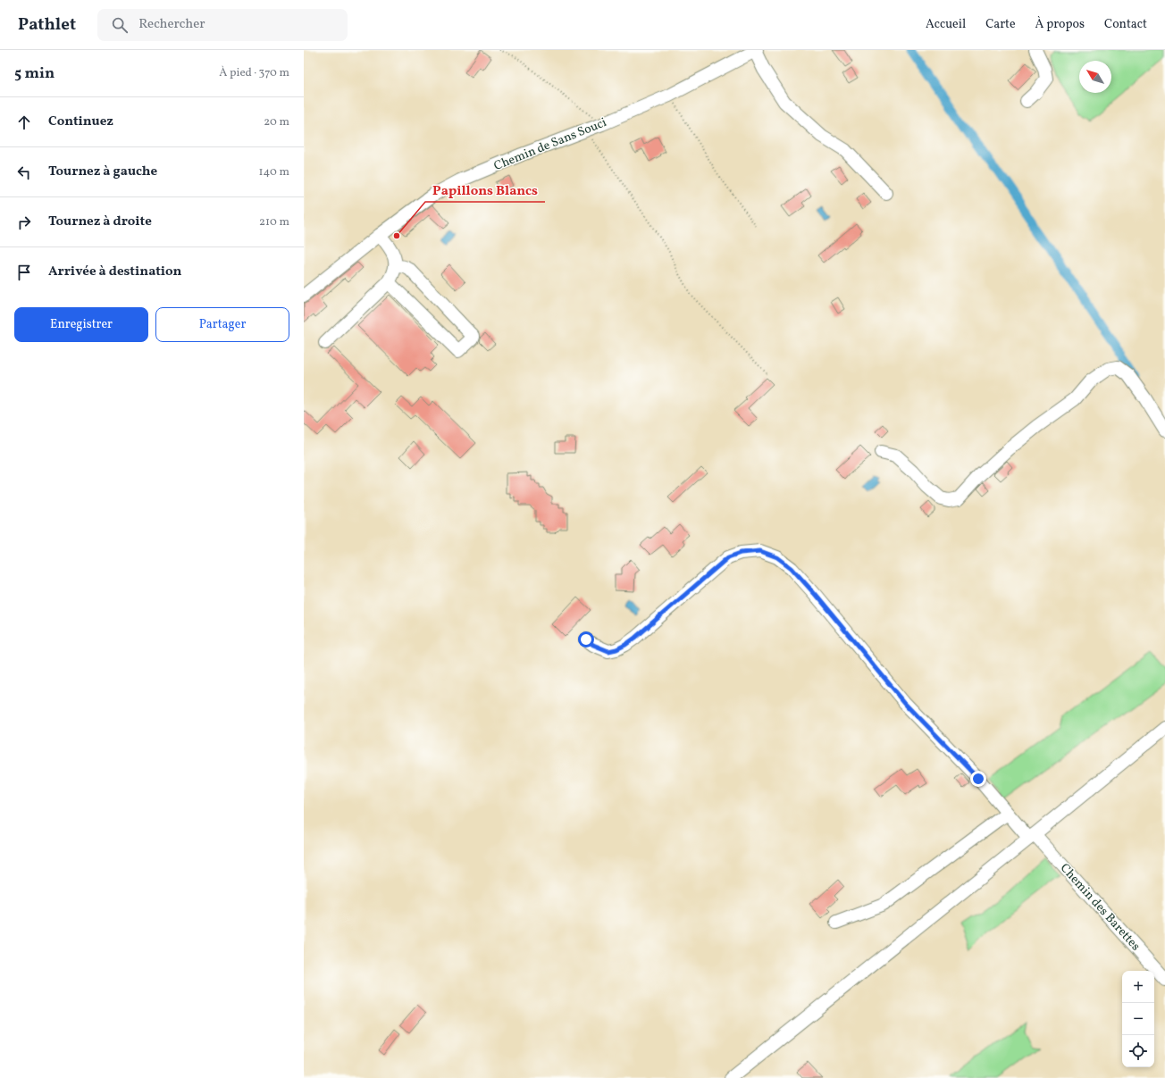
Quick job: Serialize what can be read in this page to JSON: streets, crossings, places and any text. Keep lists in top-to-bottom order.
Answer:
{
  "streets": {
    "street": ["Chemin de Sans Souci", "Chemin des Barettes"]
  },
  "places": ["Papillons Blancs"],
  "north": "top left",
  "page": {
    "header": "Pathlet",
    "search": "Rechercher",
    "nav": [
      "Accueil",
      "Carte",
      "À propos",
      "Contact"
    ],
    "heading": ["5 min", "À pied · 370 m"],
    "list": [
      ["Continuez", "20 m"],
      ["Tournez à gauche", "140 m"],
      ["Tournez à droite", "210 m"],
      "Arrivée à destination"
    ],
    "buttons": ["Enregistrer", "Partager"],
    "map_buttons": ["+", "−"]
  }
}
